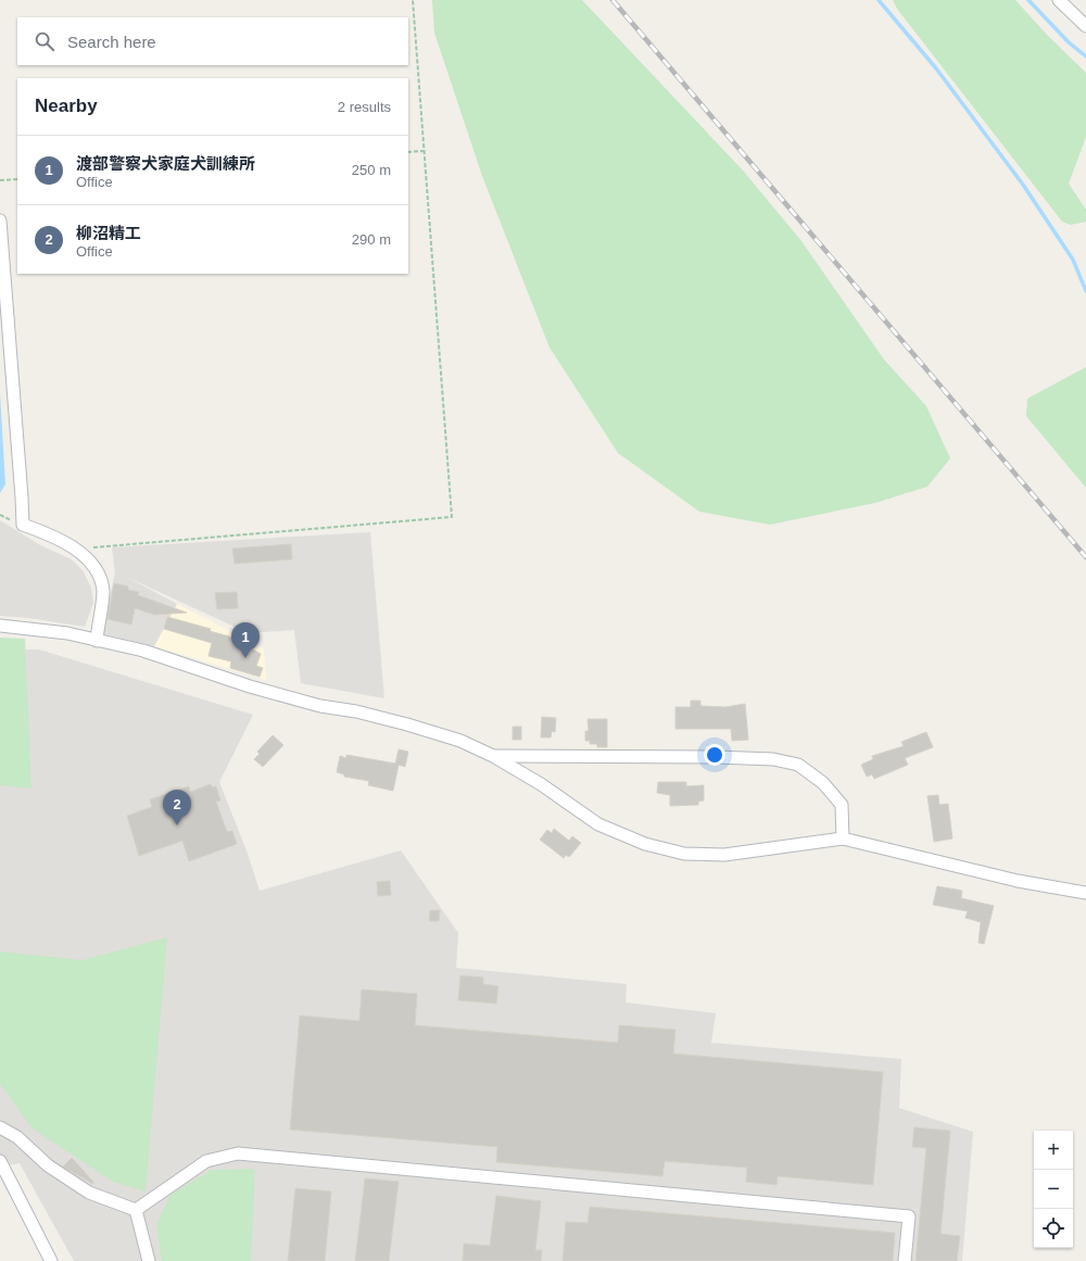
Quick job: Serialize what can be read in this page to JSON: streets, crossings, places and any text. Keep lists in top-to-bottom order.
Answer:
{
  "page": {
    "search": "Search here",
    "heading": ["Nearby", "2 results"],
    "list": [
      {
        "mark": "1",
        "name": "渡部警察犬家庭犬訓練所",
        "note": "Office",
        "value": "250 m"
      },
      {
        "mark": "2",
        "name": "柳沼精工",
        "note": "Office",
        "value": "290 m"
      }
    ],
    "pins": ["1", "2"],
    "map_buttons": ["+", "−"]
  }
}
